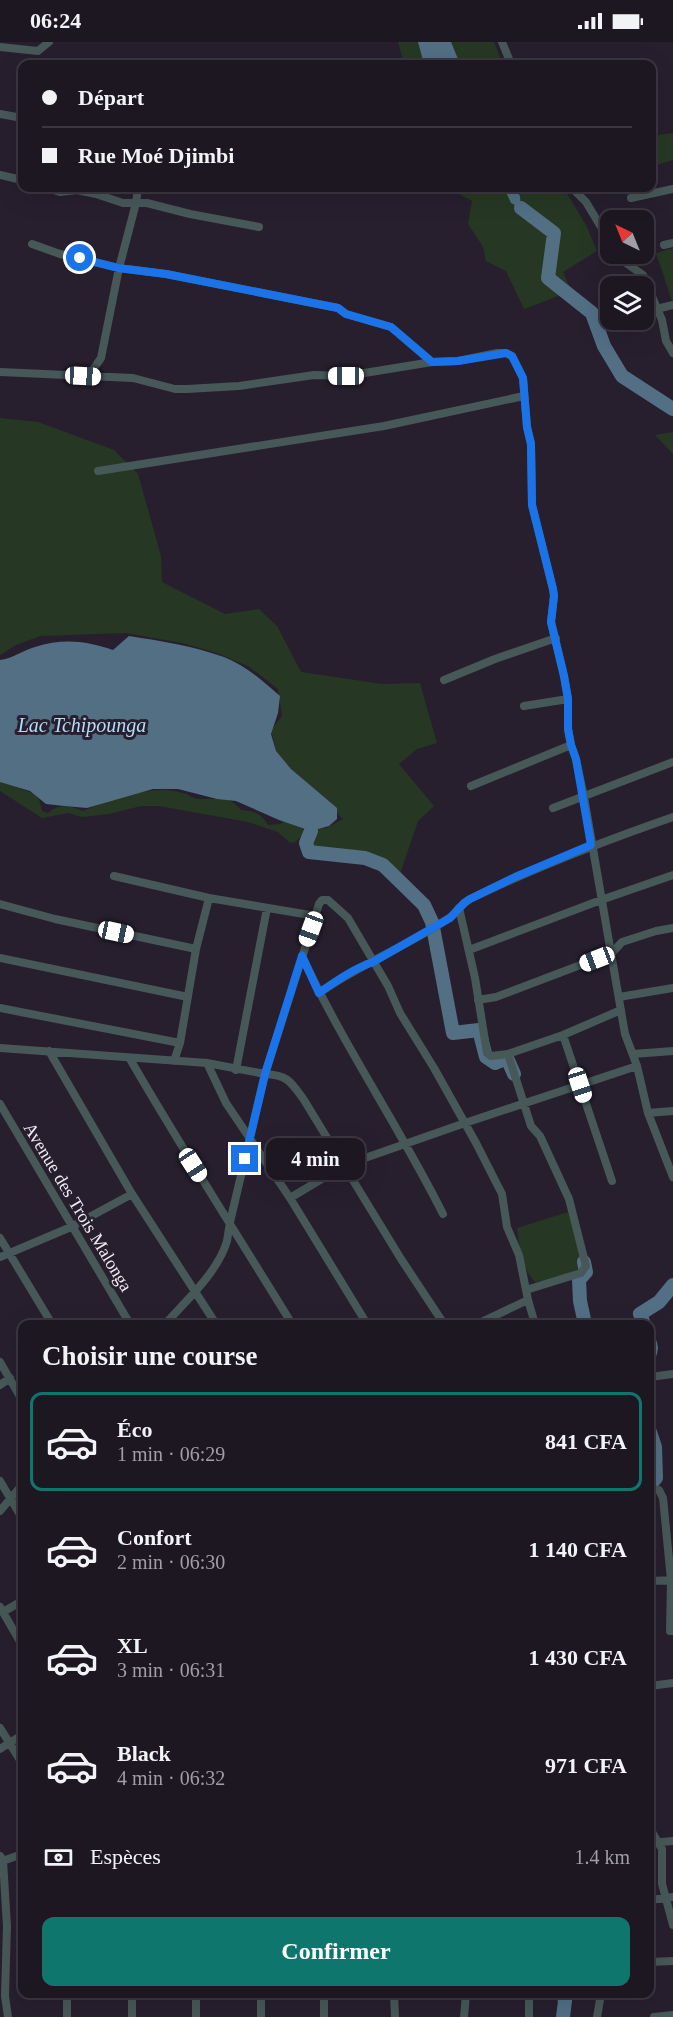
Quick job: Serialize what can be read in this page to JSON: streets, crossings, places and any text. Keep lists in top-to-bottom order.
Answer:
{
  "streets": {
    "street": ["Avenue des Trois Malonga"]
  },
  "water": ["Lac Tchipounga"],
  "north": "top left",
  "page": {
    "status": "06:24",
    "banner": ["Départ", "Rue Moé Djimbi"],
    "bubble": "4 min",
    "heading": "Choisir une course",
    "list": [
      {
        "name": "Éco",
        "note": "1 min · 06:29",
        "value": "841 CFA"
      },
      {
        "name": "Confort",
        "note": "2 min · 06:30",
        "value": "1 140 CFA"
      },
      {
        "name": "XL",
        "note": "3 min · 06:31",
        "value": "1 430 CFA"
      },
      {
        "name": "Black",
        "note": "4 min · 06:32",
        "value": "971 CFA"
      }
    ],
    "pay": ["Espèces", "1.4 km"],
    "buttons": "Confirmer"
  }
}
